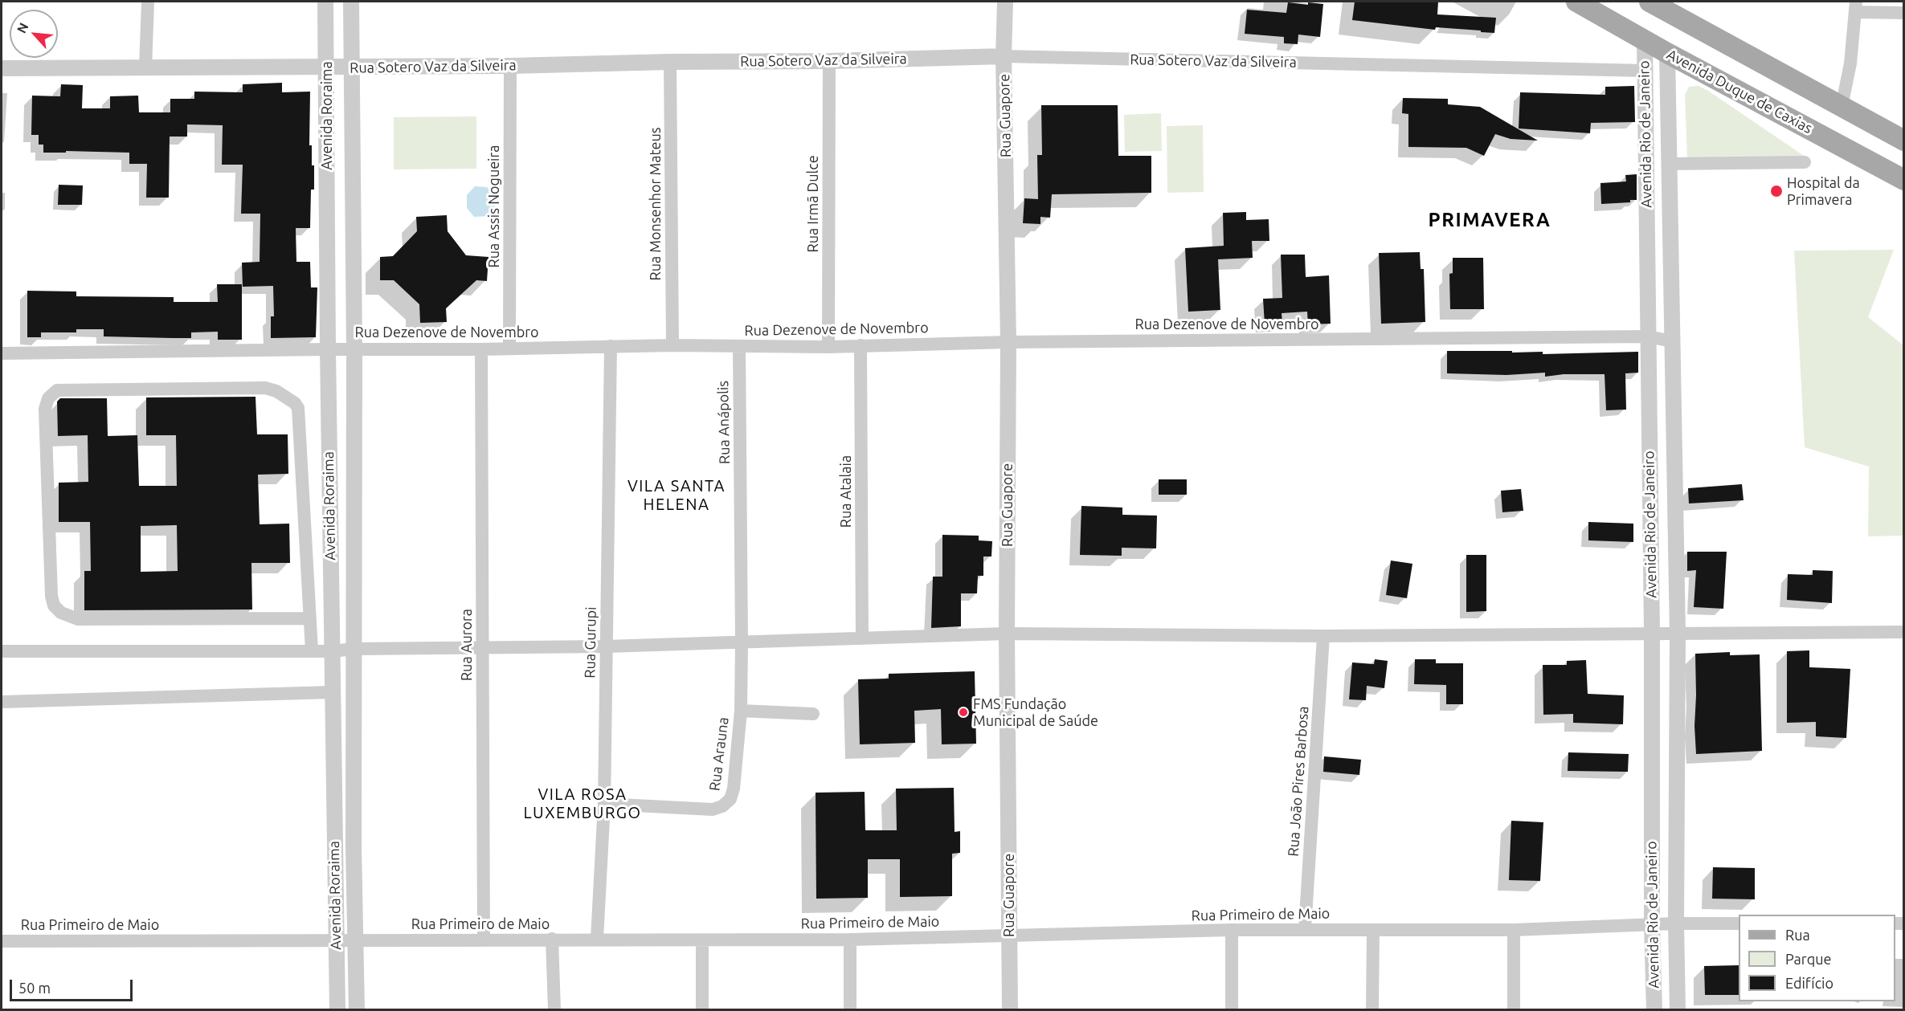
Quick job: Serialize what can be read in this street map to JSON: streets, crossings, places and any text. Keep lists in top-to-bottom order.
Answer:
{
  "streets": {
    "main road": ["Avenida Duque de Caxias"],
    "street": [
      "Rua Sotero Vaz da Silveira",
      "Avenida Roraima",
      "Rua Guapore",
      "Avenida Rio de Janeiro",
      "Rua Monsenhor Mateus",
      "Rua Irmã Dulce",
      "Rua Assis Nogueira",
      "Rua Dezenove de Novembro",
      "Rua Anápolis",
      "Rua Atalaia",
      "Rua Gurupi",
      "Rua Aurora",
      "Rua Arauna",
      "Rua João Pires Barbosa",
      "Rua Primeiro de Maio"
    ]
  },
  "crossings": [
    ["Rua Sotero Vaz da Silveira", "Avenida Roraima"],
    ["Rua Sotero Vaz da Silveira", "Rua Guapore"],
    ["Rua Sotero Vaz da Silveira", "Avenida Rio de Janeiro"],
    ["Rua Sotero Vaz da Silveira", "Rua Monsenhor Mateus"],
    ["Rua Sotero Vaz da Silveira", "Rua Irmã Dulce"],
    ["Rua Sotero Vaz da Silveira", "Rua Assis Nogueira"],
    ["Avenida Duque de Caxias", "Avenida Rio de Janeiro"],
    ["Avenida Roraima", "Rua Dezenove de Novembro"],
    ["Avenida Roraima", "Rua Primeiro de Maio"],
    ["Rua Guapore", "Rua Dezenove de Novembro"],
    ["Rua Guapore", "Rua Primeiro de Maio"],
    ["Avenida Rio de Janeiro", "Rua Dezenove de Novembro"],
    ["Avenida Rio de Janeiro", "Rua Primeiro de Maio"],
    ["Rua Monsenhor Mateus", "Rua Dezenove de Novembro"],
    ["Rua Irmã Dulce", "Rua Dezenove de Novembro"],
    ["Rua Assis Nogueira", "Rua Dezenove de Novembro"],
    ["Rua Dezenove de Novembro", "Rua Anápolis"],
    ["Rua Dezenove de Novembro", "Rua Atalaia"],
    ["Rua Dezenove de Novembro", "Rua Gurupi"],
    ["Rua Dezenove de Novembro", "Rua Aurora"],
    ["Rua Anápolis", "Rua Arauna"],
    ["Rua Gurupi", "Rua Arauna"],
    ["Rua Gurupi", "Rua Primeiro de Maio"],
    ["Rua Aurora", "Rua Primeiro de Maio"],
    ["Rua João Pires Barbosa", "Rua Primeiro de Maio"]
  ],
  "districts": ["PRIMAVERA", "VILA SANTA HELENA", "VILA ROSA LUXEMBURGO"],
  "places": ["Hospital da Primavera", "FMS Fundação Municipal de Saúde"],
  "legend": ["Rua", "Parque", "Edifício"],
  "scale_bar": "50 m",
  "north": "top left"
}
